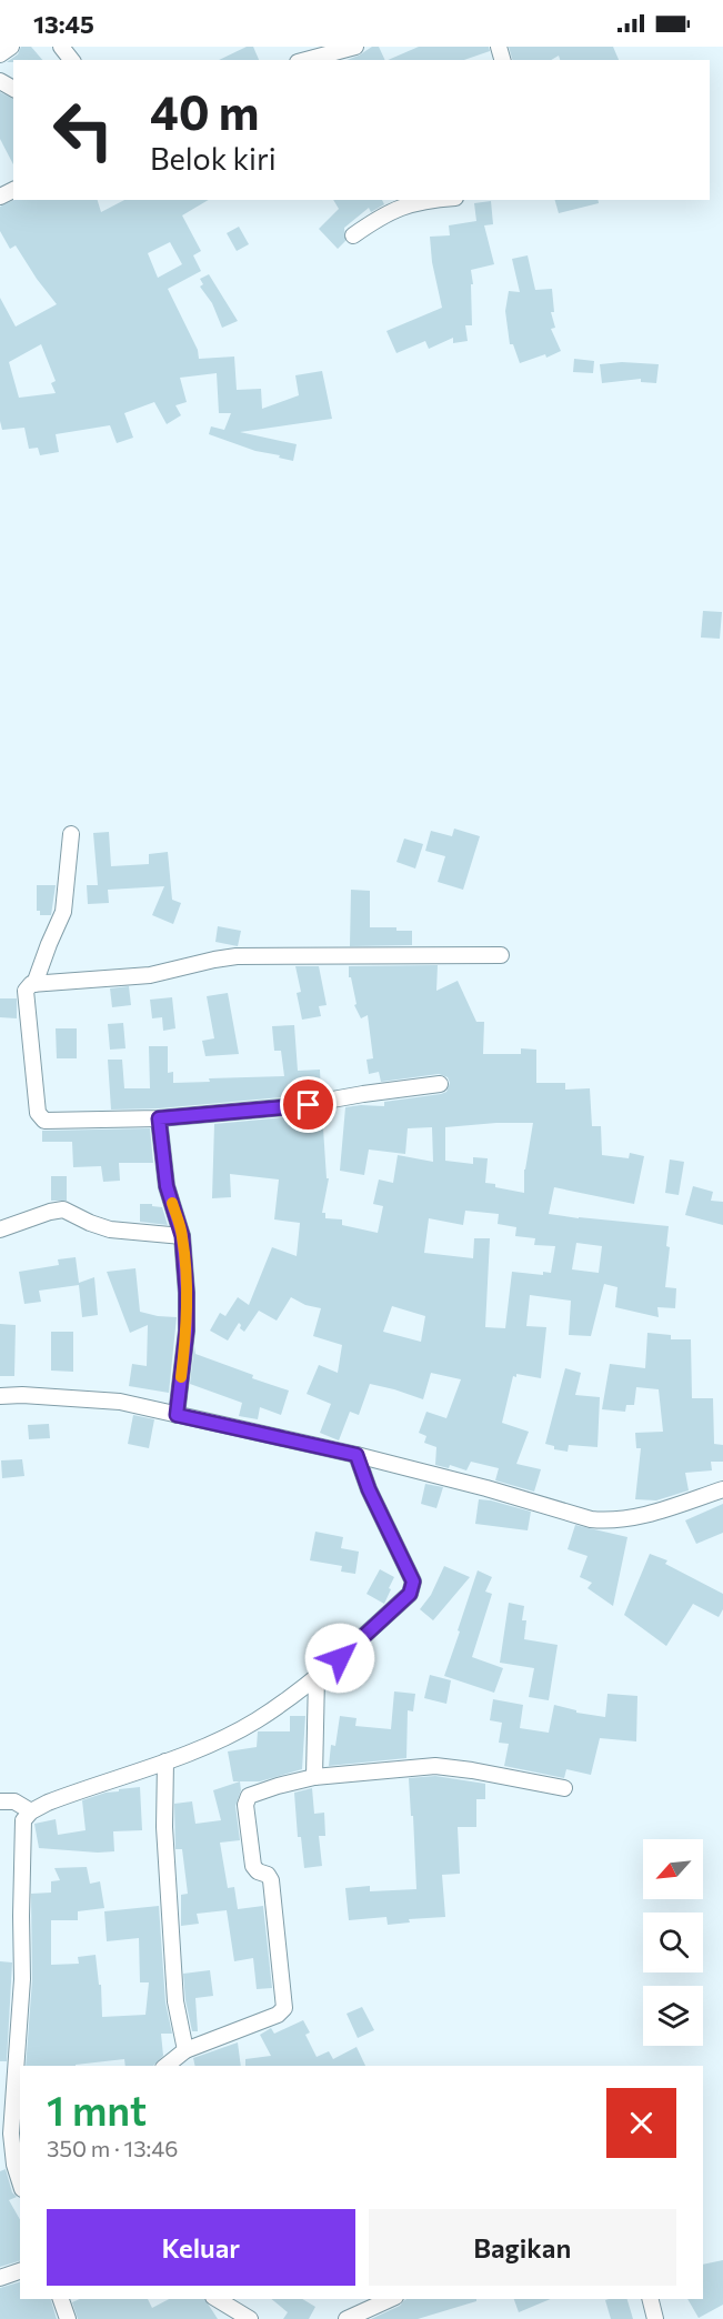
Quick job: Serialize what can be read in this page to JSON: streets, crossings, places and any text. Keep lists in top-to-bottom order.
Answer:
{
  "north": "bottom left",
  "page": {
    "status": "13:45",
    "turn": ["40 m", "Belok kiri"],
    "heading": ["1 mnt", "350 m · 13:46"],
    "buttons": ["Keluar", "Bagikan"]
  }
}
